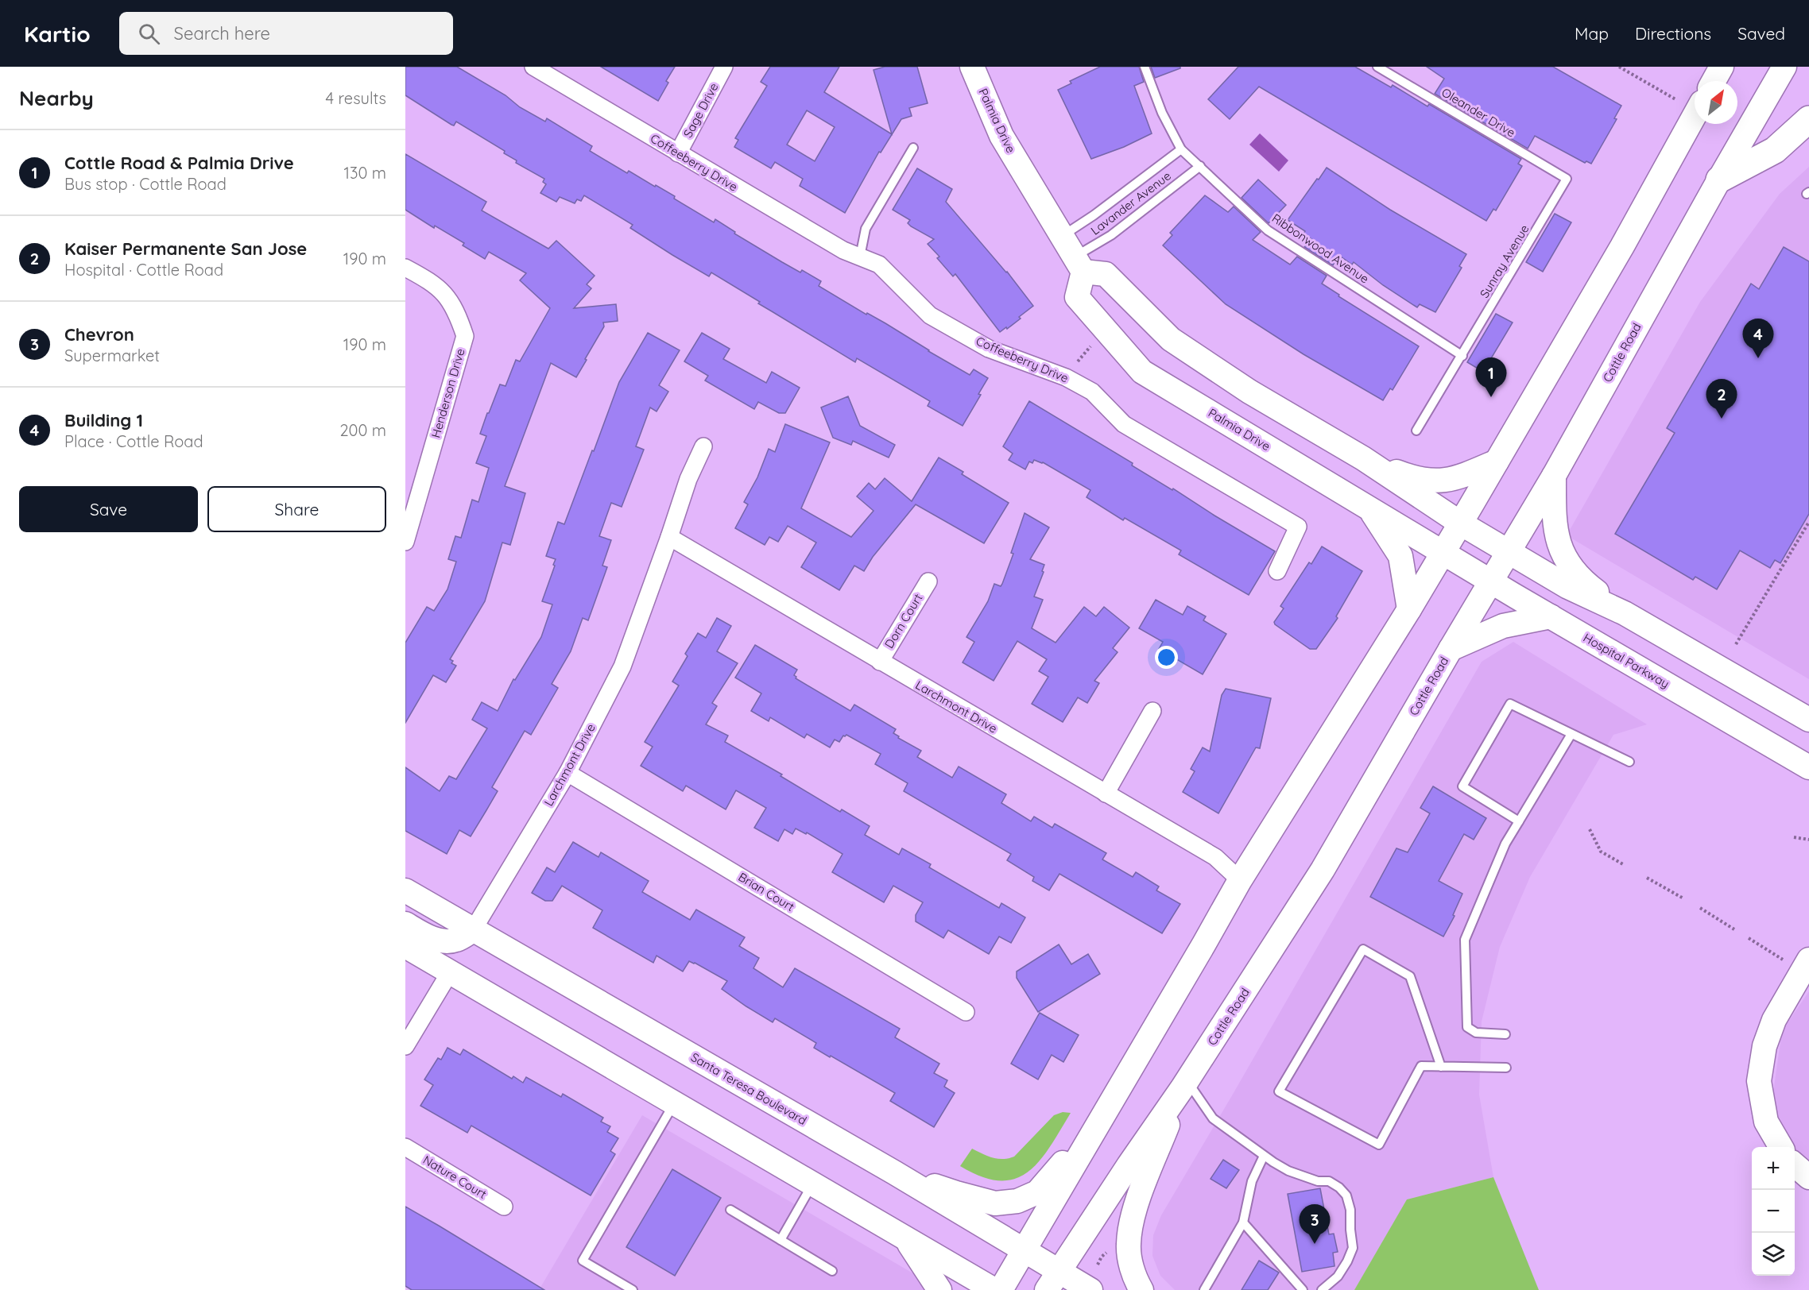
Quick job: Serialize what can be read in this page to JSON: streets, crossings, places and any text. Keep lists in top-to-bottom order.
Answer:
{
  "streets": {
    "main road": [
      "Palmia Drive",
      "Cottle Road",
      "Hospital Parkway",
      "Santa Teresa Boulevard"
    ],
    "street": [
      "Sage Drive",
      "Coffeeberry Drive",
      "Henderson Drive",
      "Dorn Court",
      "Larchmont Drive",
      "Brian Court",
      "Nature Court"
    ],
    "lane": [
      "Oleander Drive",
      "Lavander Avenue",
      "Ribbonwood Avenue",
      "Sunray Avenue"
    ]
  },
  "crossings": [
    ["Sage Drive", "Coffeeberry Drive"],
    ["Oleander Drive", "Sunray Avenue"],
    ["Palmia Drive", "Lavander Avenue"],
    ["Palmia Drive", "Hospital Parkway"],
    ["Lavander Avenue", "Ribbonwood Avenue"],
    ["Ribbonwood Avenue", "Sunray Avenue"],
    ["Cottle Road", "Hospital Parkway"],
    ["Cottle Road", "Santa Teresa Boulevard"],
    ["Dorn Court", "Larchmont Drive"],
    ["Larchmont Drive", "Brian Court"],
    ["Larchmont Drive", "Santa Teresa Boulevard"]
  ],
  "north": "top right",
  "page": {
    "header": "Kartio",
    "search": "Search here",
    "nav": ["Map", "Directions", "Saved"],
    "heading": ["Nearby", "4 results"],
    "list": [
      {
        "mark": "1",
        "name": "Cottle Road & Palmia Drive",
        "note": "Bus stop · Cottle Road",
        "value": "130 m"
      },
      {
        "mark": "2",
        "name": "Kaiser Permanente San Jose",
        "note": "Hospital · Cottle Road",
        "value": "190 m"
      },
      {
        "mark": "3",
        "name": "Chevron",
        "note": "Supermarket",
        "value": "190 m"
      },
      {
        "mark": "4",
        "name": "Building 1",
        "note": "Place · Cottle Road",
        "value": "200 m"
      }
    ],
    "pins": [
      "4",
      "1",
      "2",
      "3"
    ],
    "buttons": ["Save", "Share"],
    "map_buttons": ["+", "−"]
  }
}
